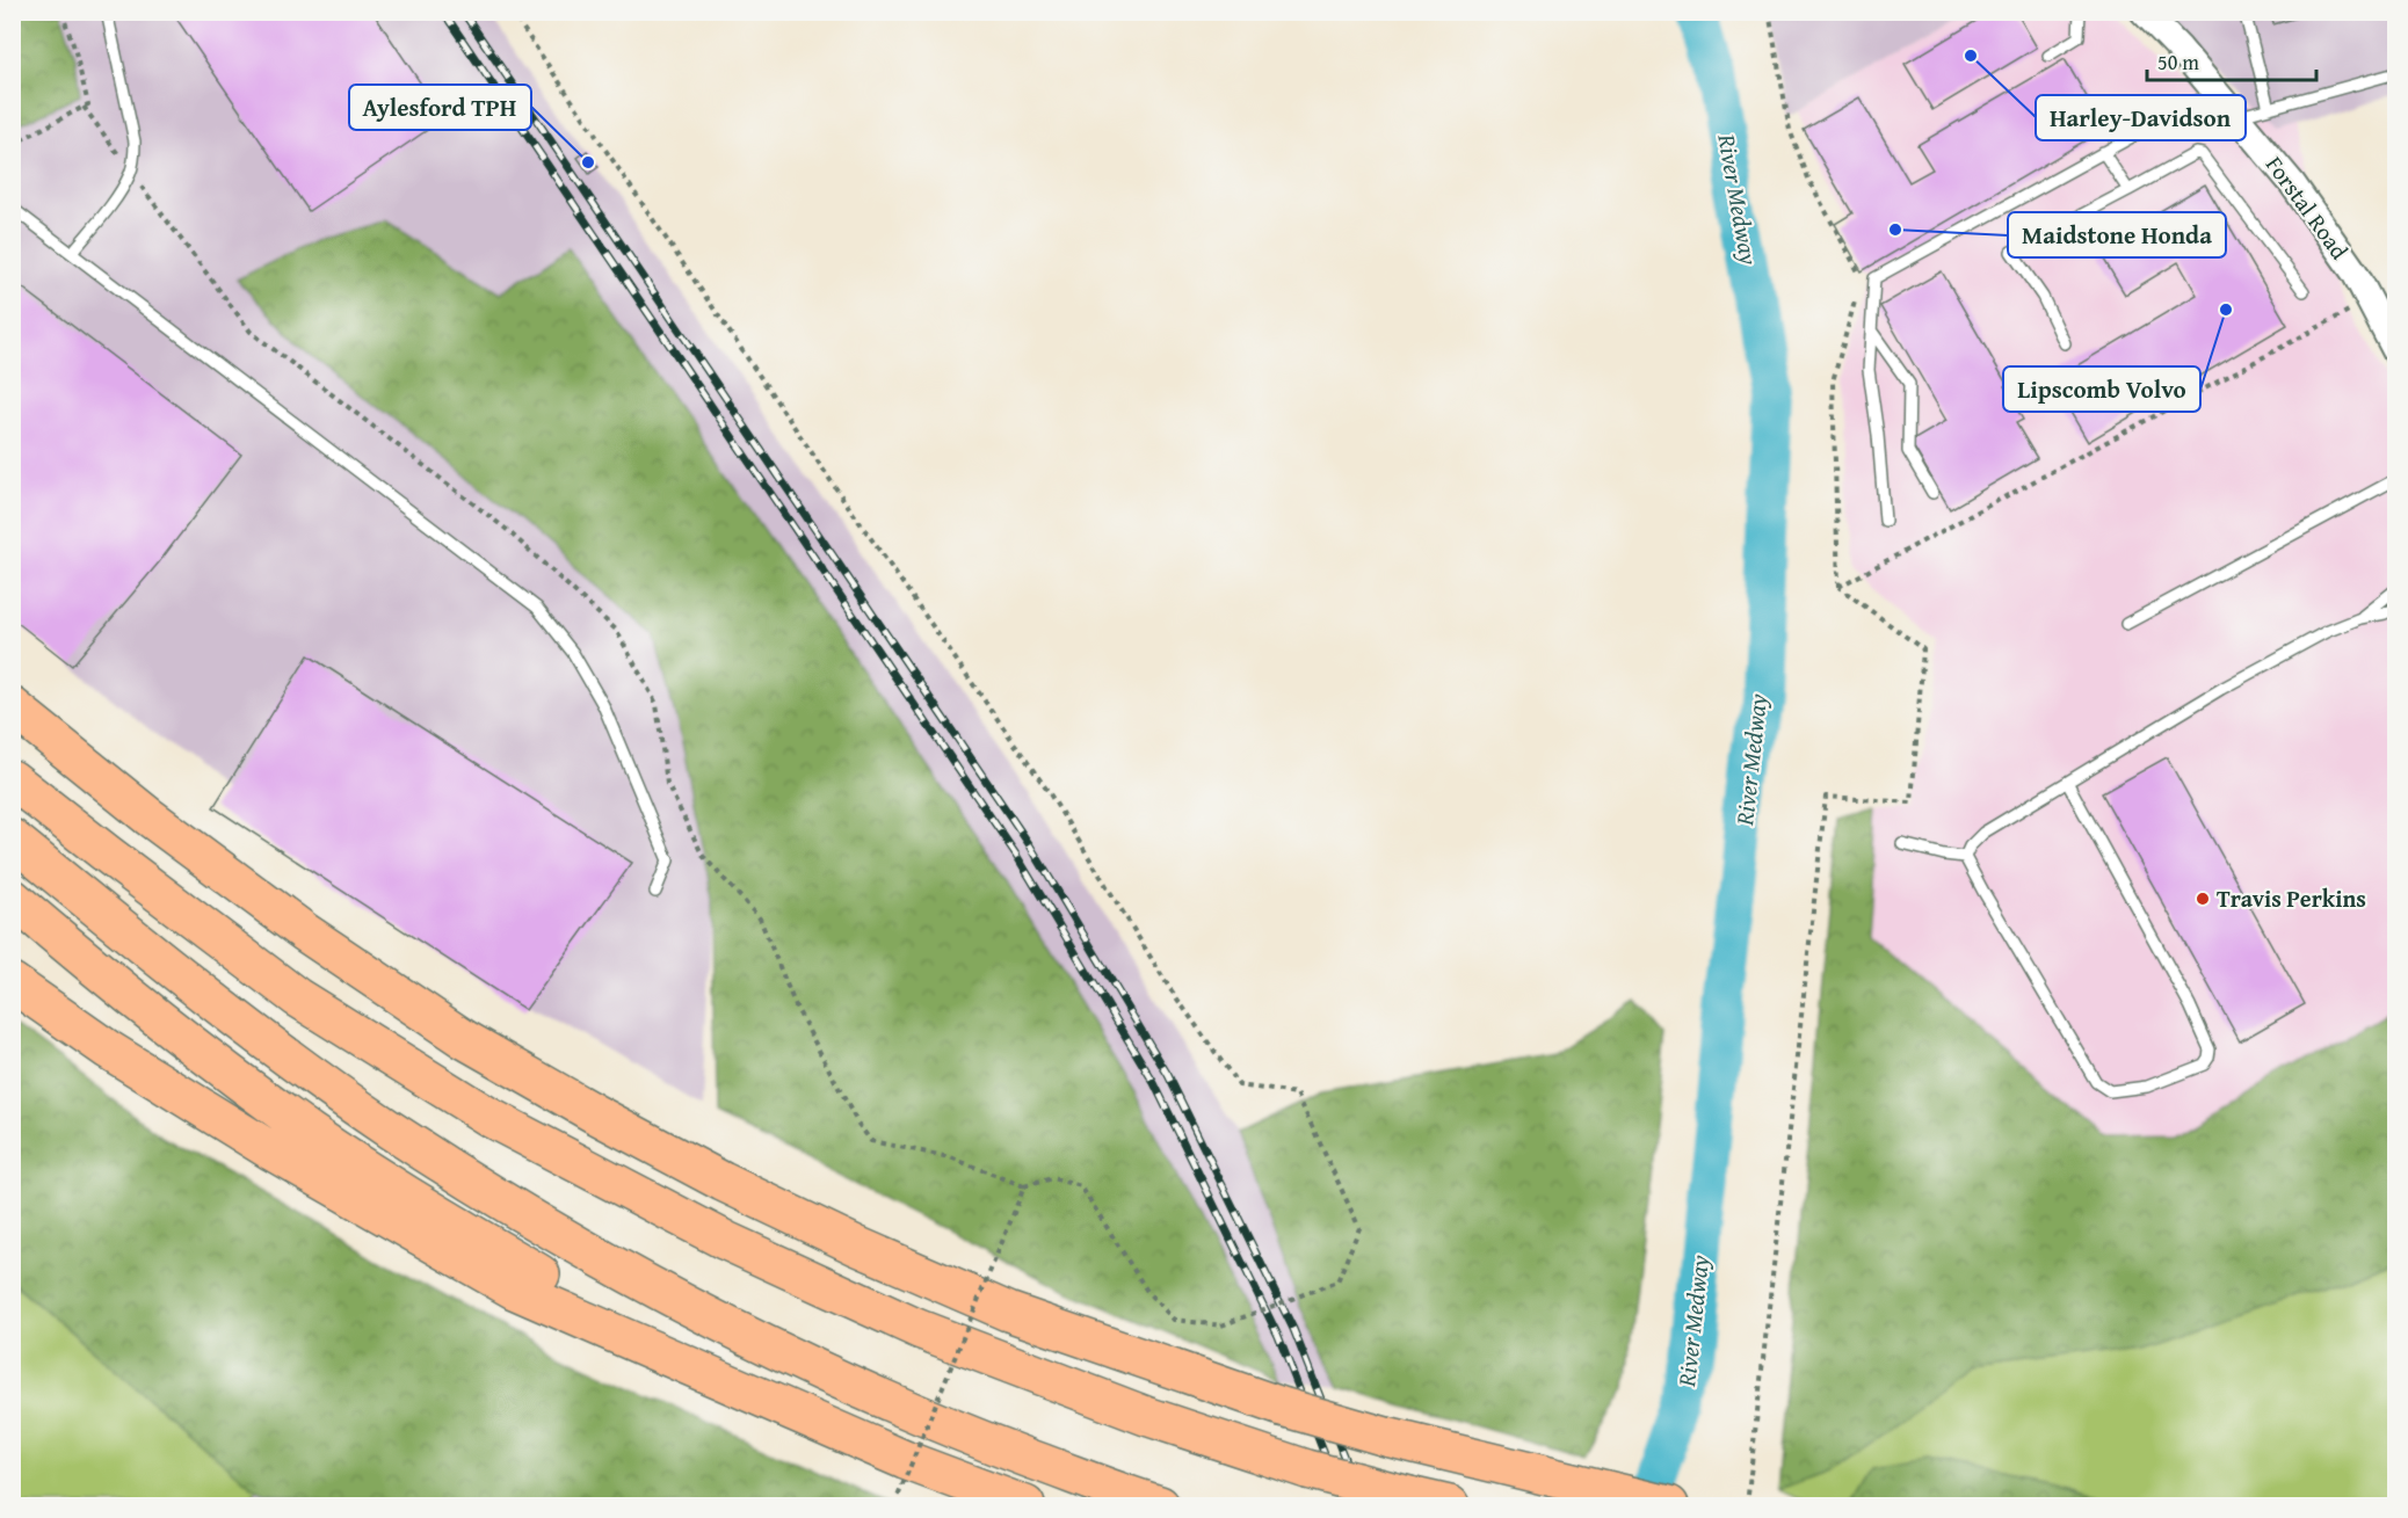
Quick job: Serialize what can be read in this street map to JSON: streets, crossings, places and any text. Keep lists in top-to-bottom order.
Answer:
{
  "streets": {
    "street": ["Forstal Road"]
  },
  "water": ["River Medway"],
  "places": [
    "Harley-Davidson",
    "Aylesford TPH",
    "Maidstone Honda",
    "Lipscomb Volvo",
    "Travis Perkins"
  ],
  "scale_bar": "50 m"
}
